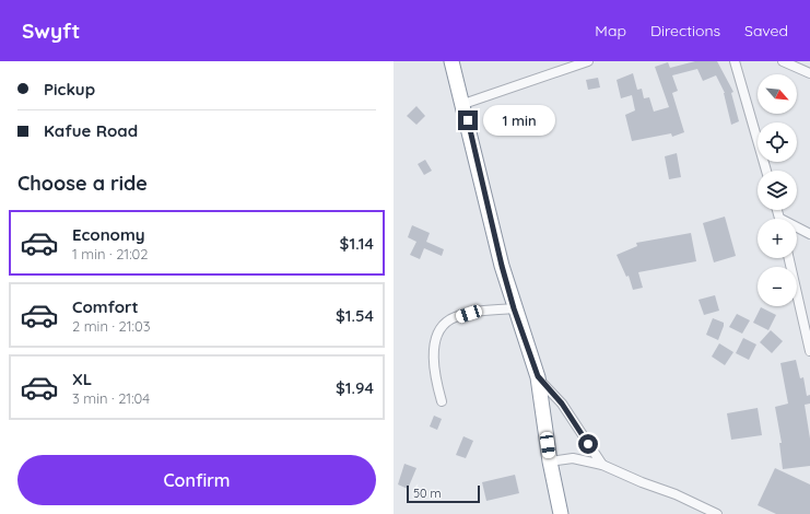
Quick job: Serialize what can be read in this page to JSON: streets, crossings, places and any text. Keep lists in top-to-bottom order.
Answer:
{
  "scale_bar": "50 m",
  "north": "bottom right",
  "page": {
    "header": "Swyft",
    "nav": ["Map", "Directions", "Saved"],
    "banner": ["Pickup", "Kafue Road"],
    "map_buttons": ["+", "−"],
    "bubble": "1 min",
    "heading": "Choose a ride",
    "list": [
      {
        "name": "Economy",
        "note": "1 min · 21:02",
        "value": "$1.14"
      },
      {
        "name": "Comfort",
        "note": "2 min · 21:03",
        "value": "$1.54"
      },
      {
        "name": "XL",
        "note": "3 min · 21:04",
        "value": "$1.94"
      }
    ],
    "buttons": "Confirm",
    "scale": "50 m"
  }
}
